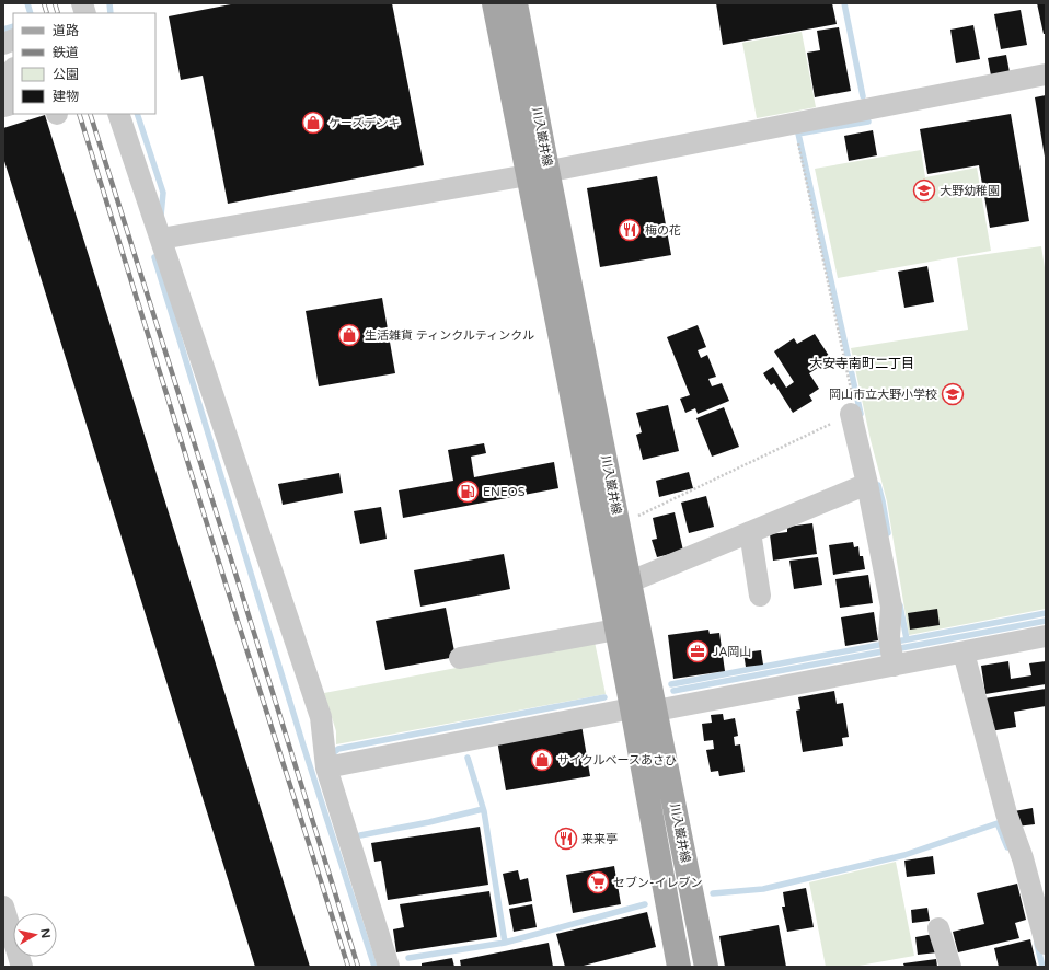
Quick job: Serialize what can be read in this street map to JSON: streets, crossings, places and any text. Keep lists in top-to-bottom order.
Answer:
{
  "streets": {
    "main road": ["川入巌井線"]
  },
  "districts": ["大安寺南町二丁目"],
  "places": {
    "shop": ["ケーズデンキ", "生活雑貨 ティンクルティンクル", "サイクルベースあさひ"],
    "school or university": ["大野幼稚園", "岡山市立大野小学校"],
    "restaurant": ["梅の花", "来来亭"],
    "fuel station": ["ENEOS"],
    "office": ["JA岡山"],
    "supermarket": ["セブン-イレブン"]
  },
  "legend": [
    "道路",
    "鉄道",
    "公園",
    "建物"
  ],
  "north": "right"
}
